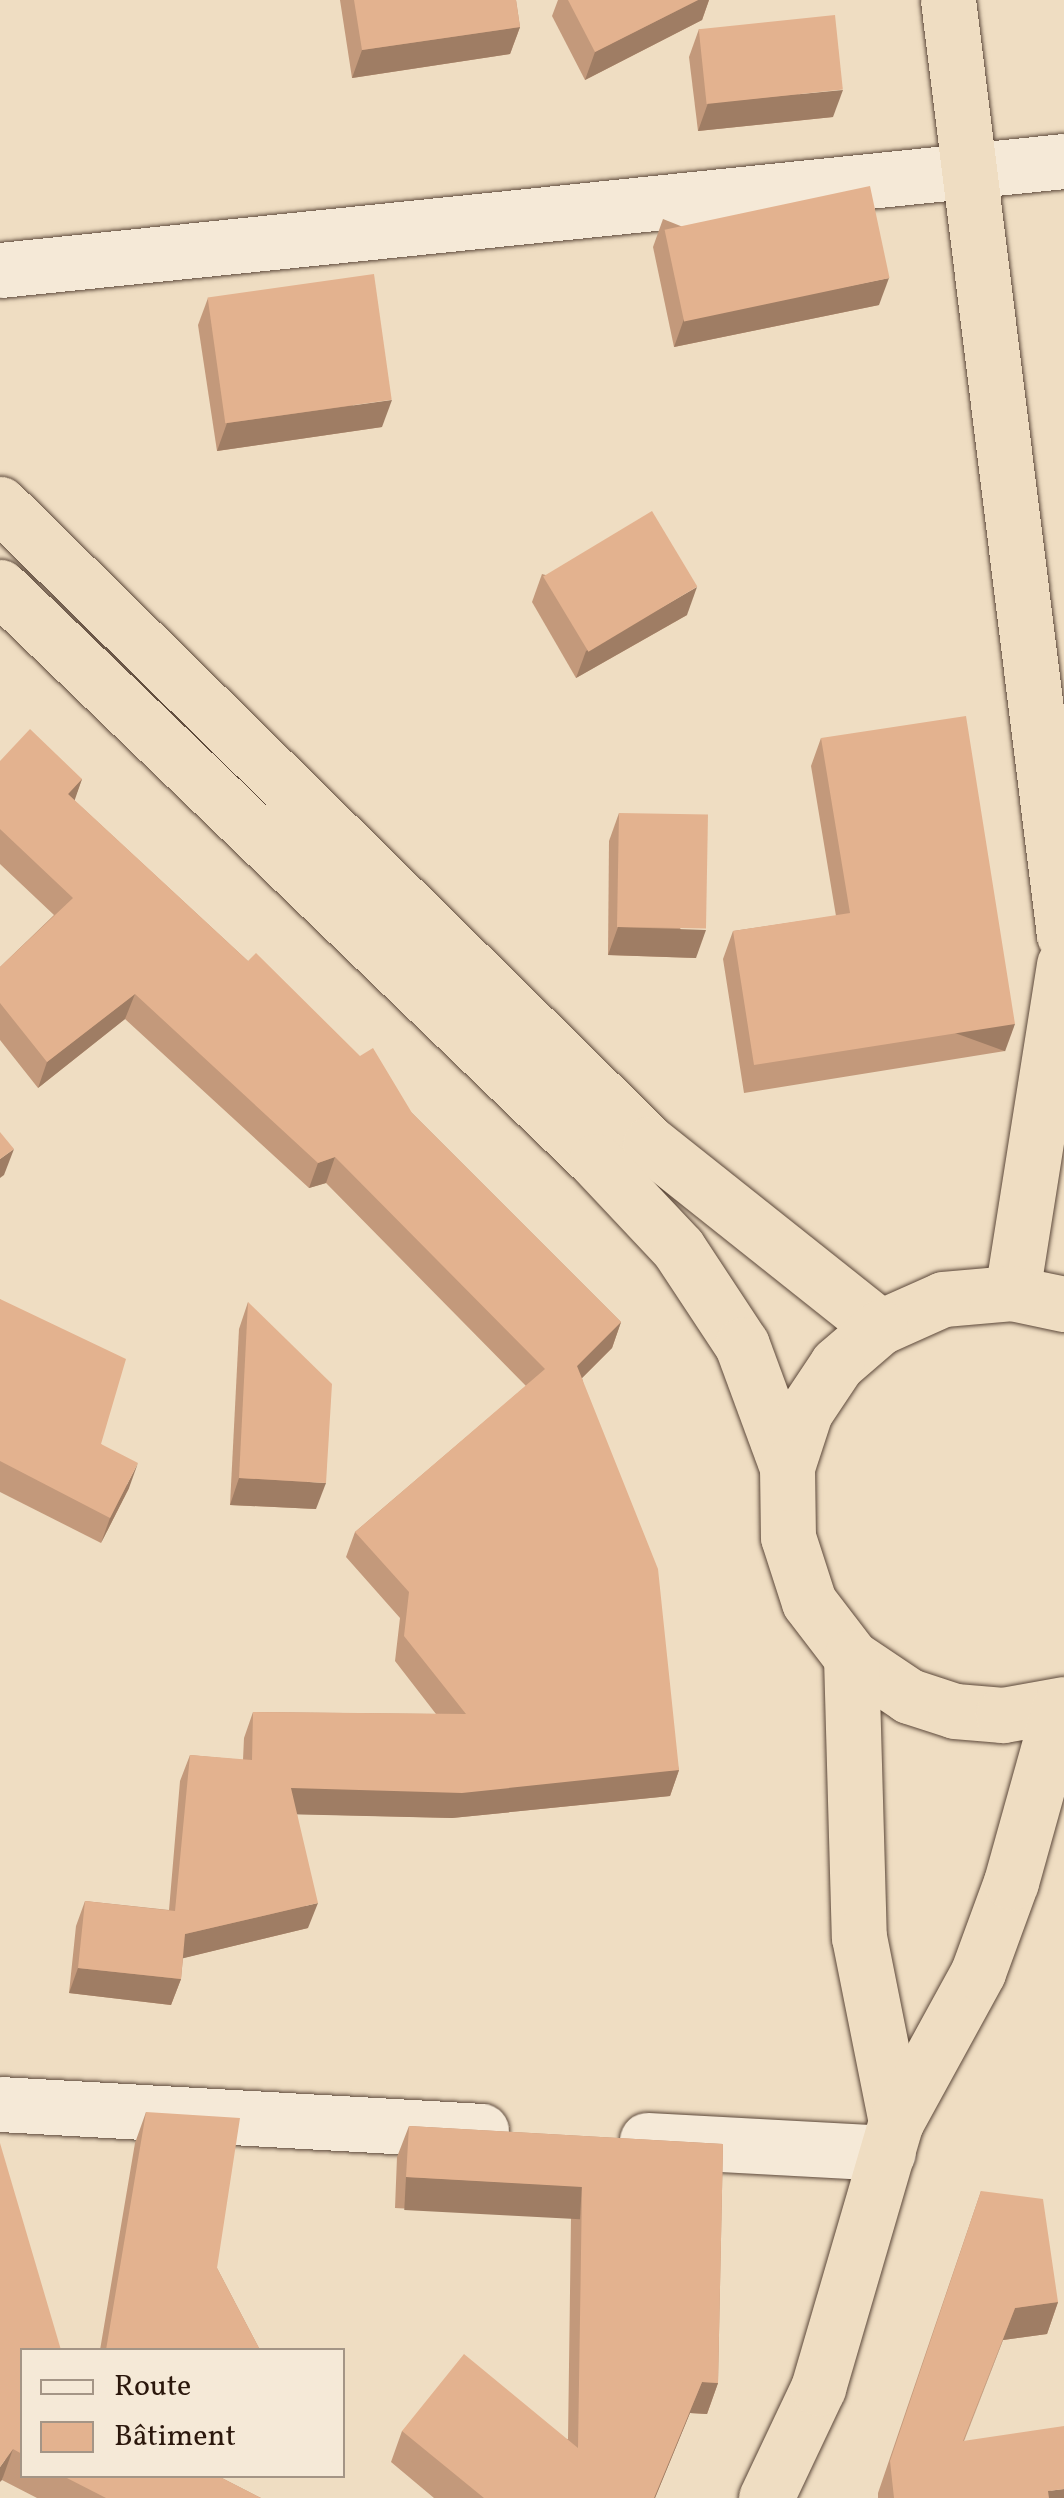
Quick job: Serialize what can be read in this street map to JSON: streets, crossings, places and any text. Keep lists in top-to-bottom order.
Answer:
{
  "legend": ["Route", "Bâtiment"]
}
